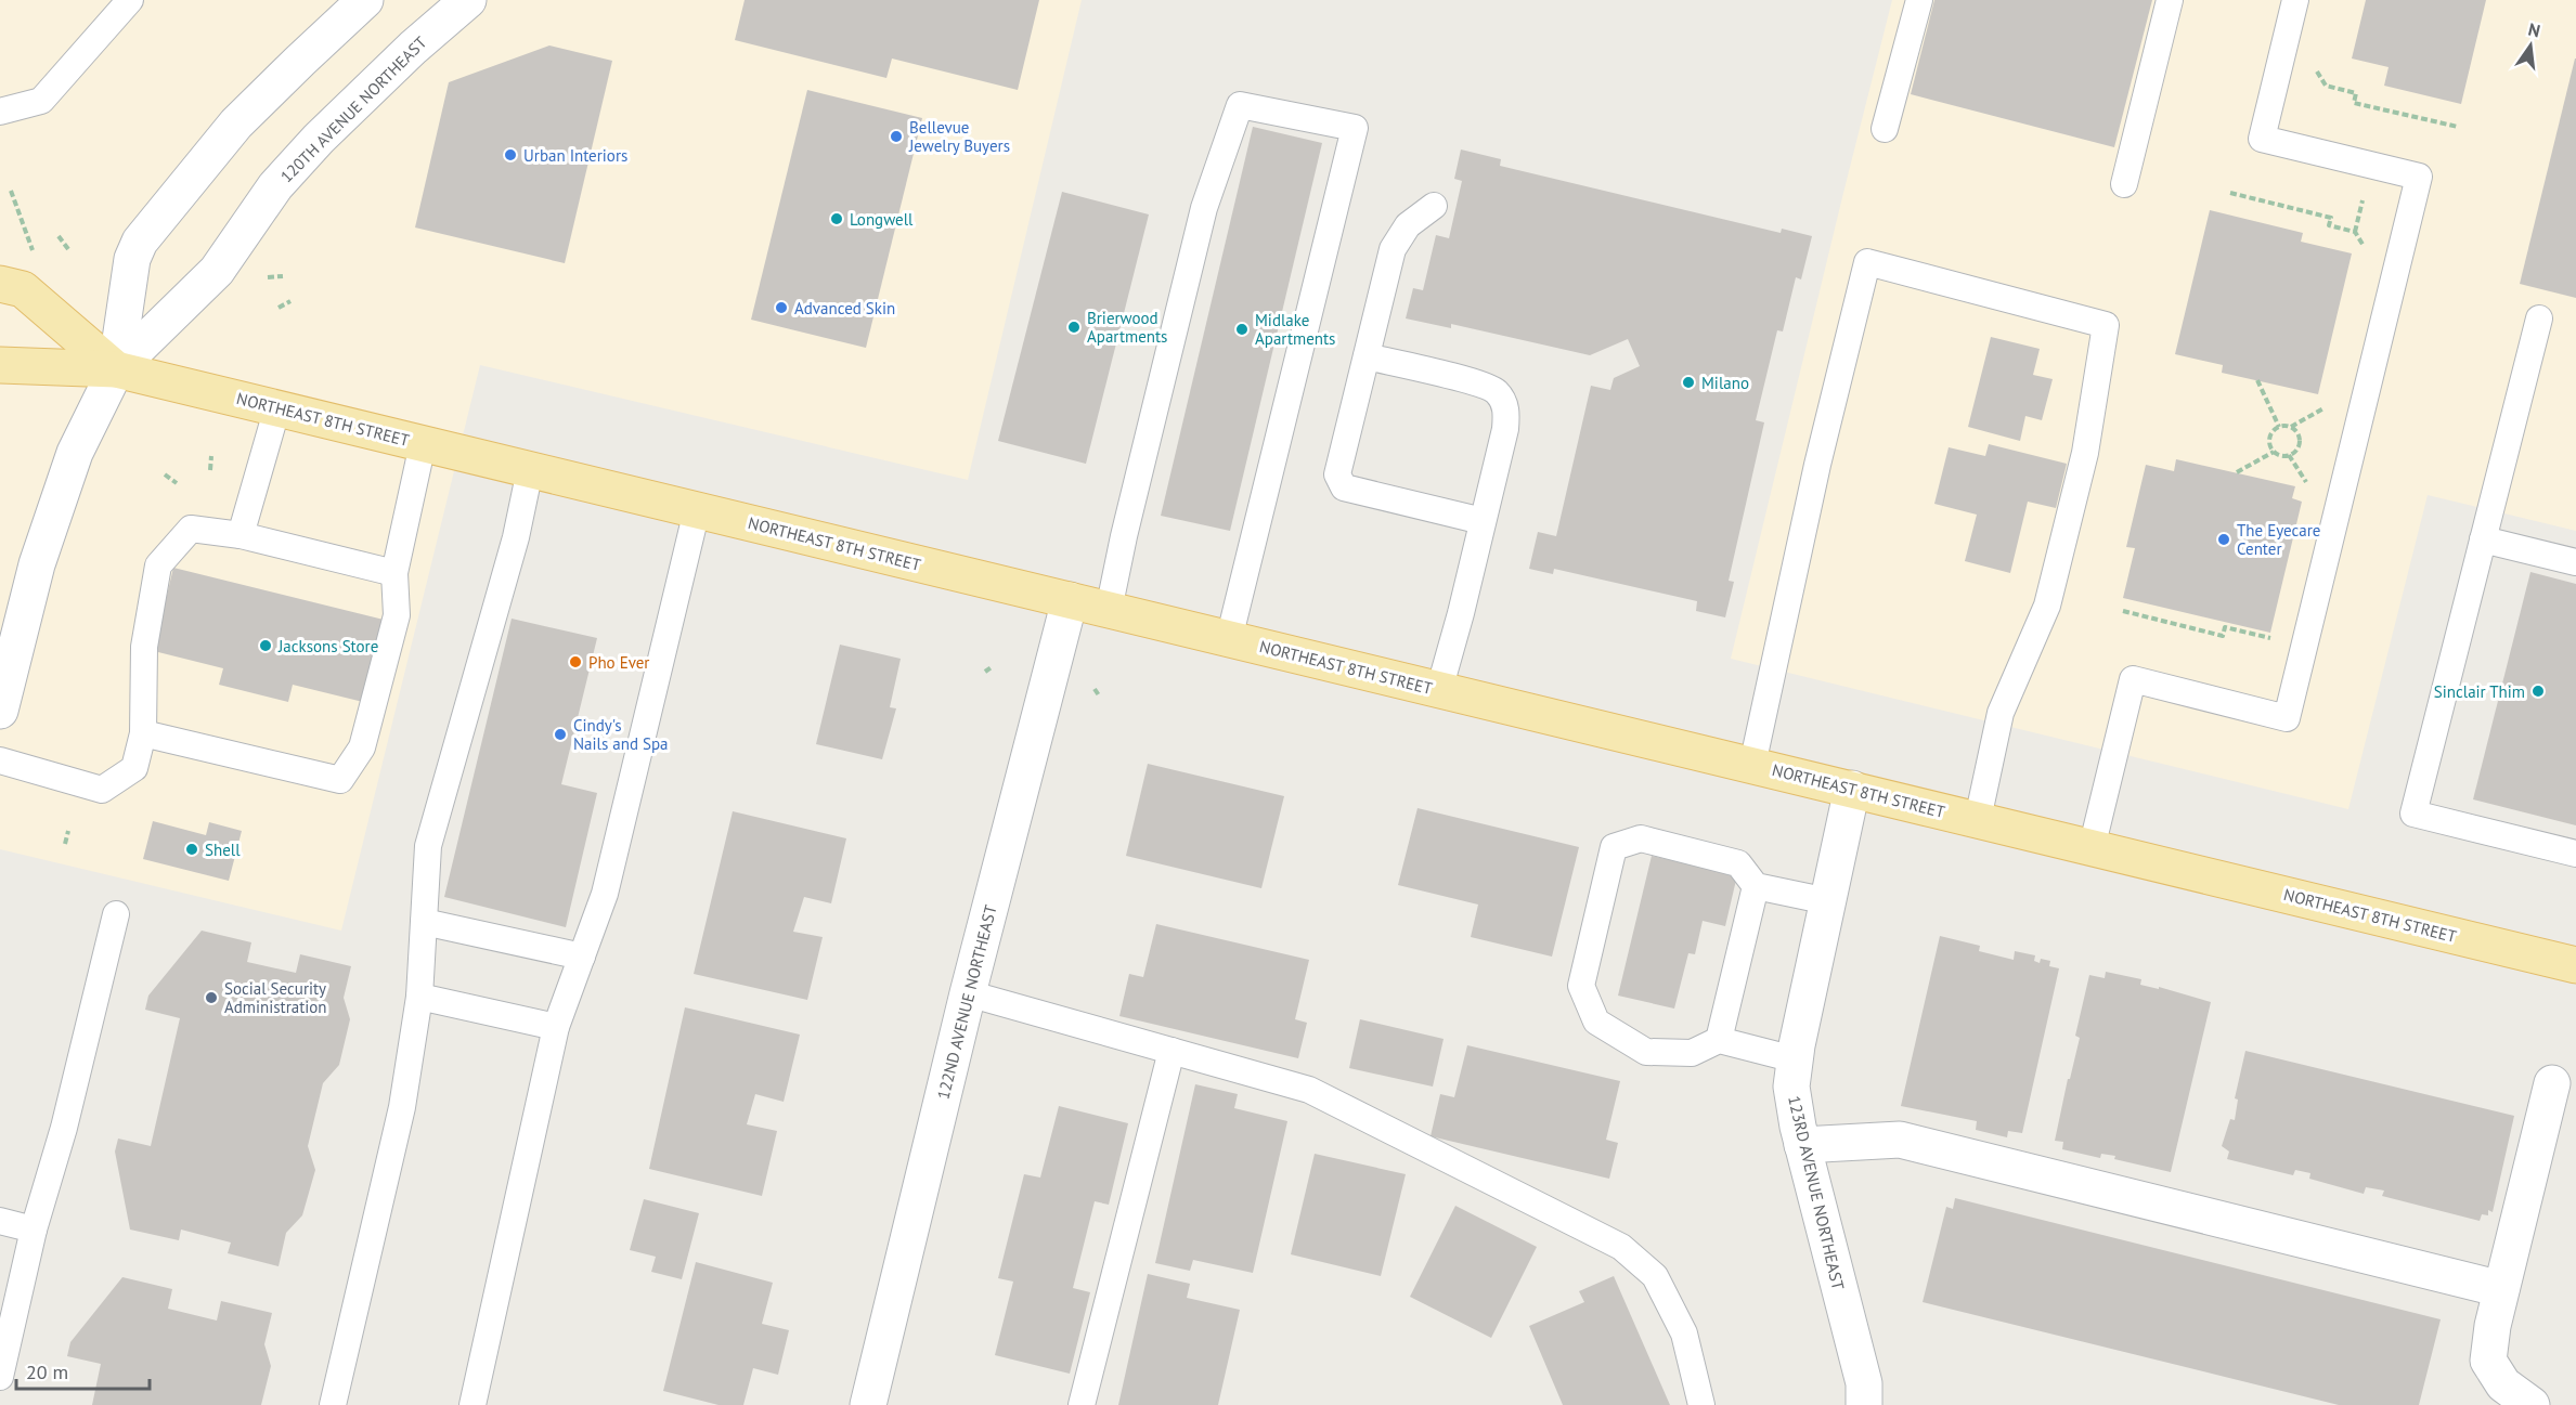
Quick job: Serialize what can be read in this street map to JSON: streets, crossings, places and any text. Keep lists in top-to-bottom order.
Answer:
{
  "streets": {
    "main road": ["NORTHEAST 8TH STREET"],
    "street": ["120TH AVENUE NORTHEAST", "122ND AVENUE NORTHEAST", "123RD AVENUE NORTHEAST"]
  },
  "crossings": [
    ["120TH AVENUE NORTHEAST", "NORTHEAST 8TH STREET"],
    ["NORTHEAST 8TH STREET", "122ND AVENUE NORTHEAST"],
    ["NORTHEAST 8TH STREET", "123RD AVENUE NORTHEAST"]
  ],
  "places": [
    "Bellevue Jewelry Buyers",
    "Urban Interiors",
    "Longwell",
    "Advanced Skin",
    "Brierwood Apartments",
    "Midlake Apartments",
    "Milano",
    "The Eyecare Center",
    "Jacksons Store",
    "Pho Ever",
    "Sinclair Thim",
    "Cindy's Nails and Spa",
    "Shell",
    "Social Security Administration"
  ],
  "scale_bar": "20 m",
  "north": "top"
}
